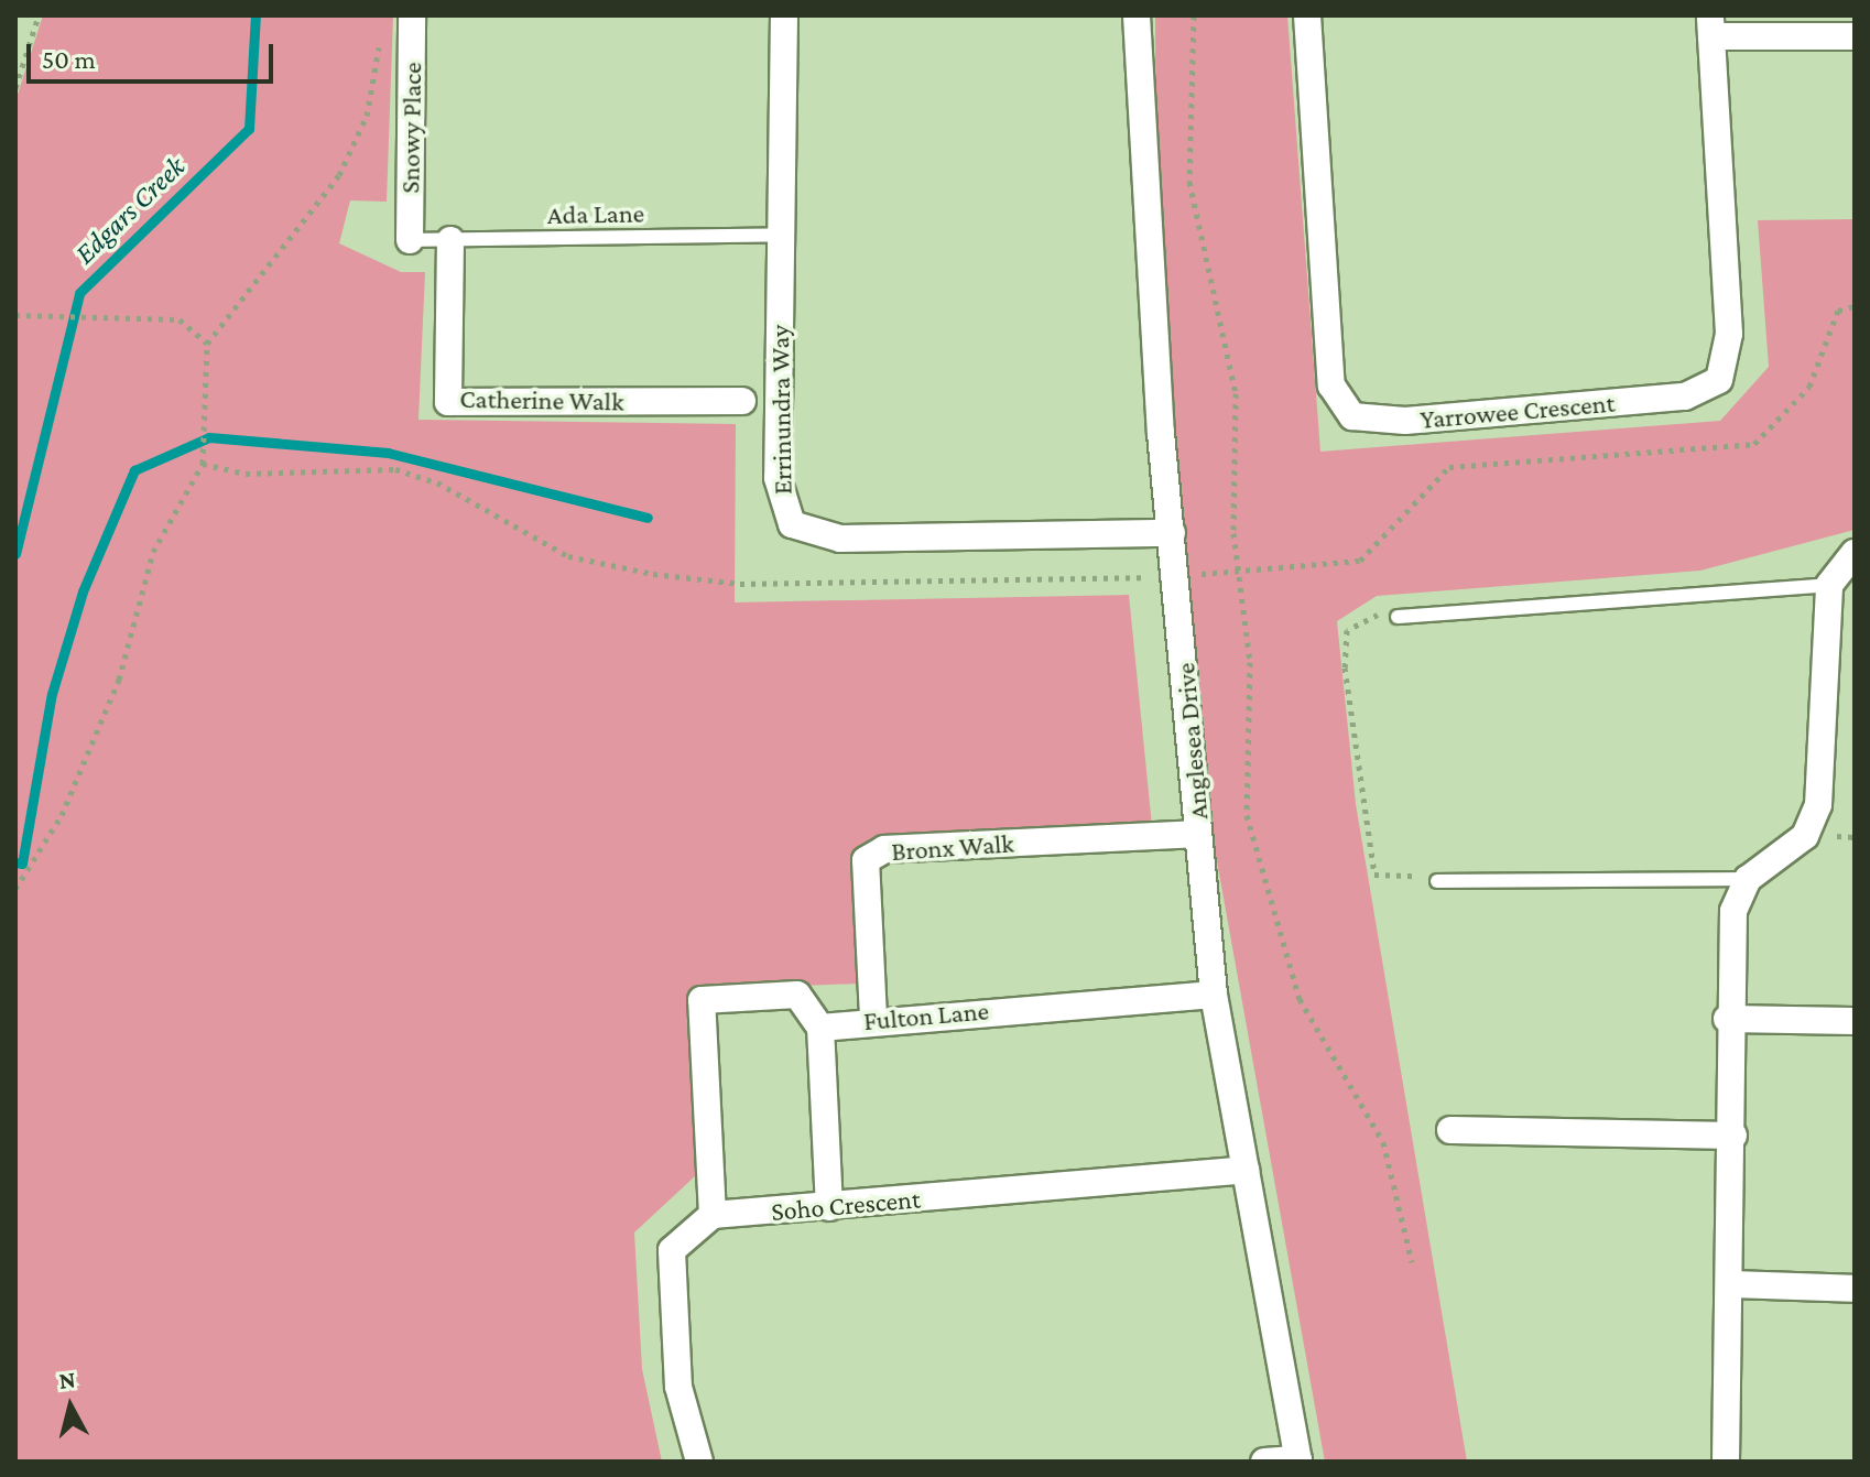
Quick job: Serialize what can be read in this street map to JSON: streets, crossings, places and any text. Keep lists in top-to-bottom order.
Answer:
{
  "streets": {
    "street": [
      "Snowy Place",
      "Catherine Walk",
      "Errinundra Way",
      "Yarrowee Crescent",
      "Anglesea Drive",
      "Bronx Walk",
      "Fulton Lane",
      "Soho Crescent"
    ],
    "lane": ["Ada Lane"]
  },
  "crossings": [
    ["Snowy Place", "Ada Lane"],
    ["Ada Lane", "Catherine Walk"],
    ["Ada Lane", "Errinundra Way"],
    ["Errinundra Way", "Anglesea Drive"],
    ["Anglesea Drive", "Bronx Walk"],
    ["Anglesea Drive", "Fulton Lane"],
    ["Anglesea Drive", "Soho Crescent"],
    ["Bronx Walk", "Fulton Lane"]
  ],
  "water": ["Edgars Creek"],
  "scale_bar": "50 m",
  "north": "top"
}
